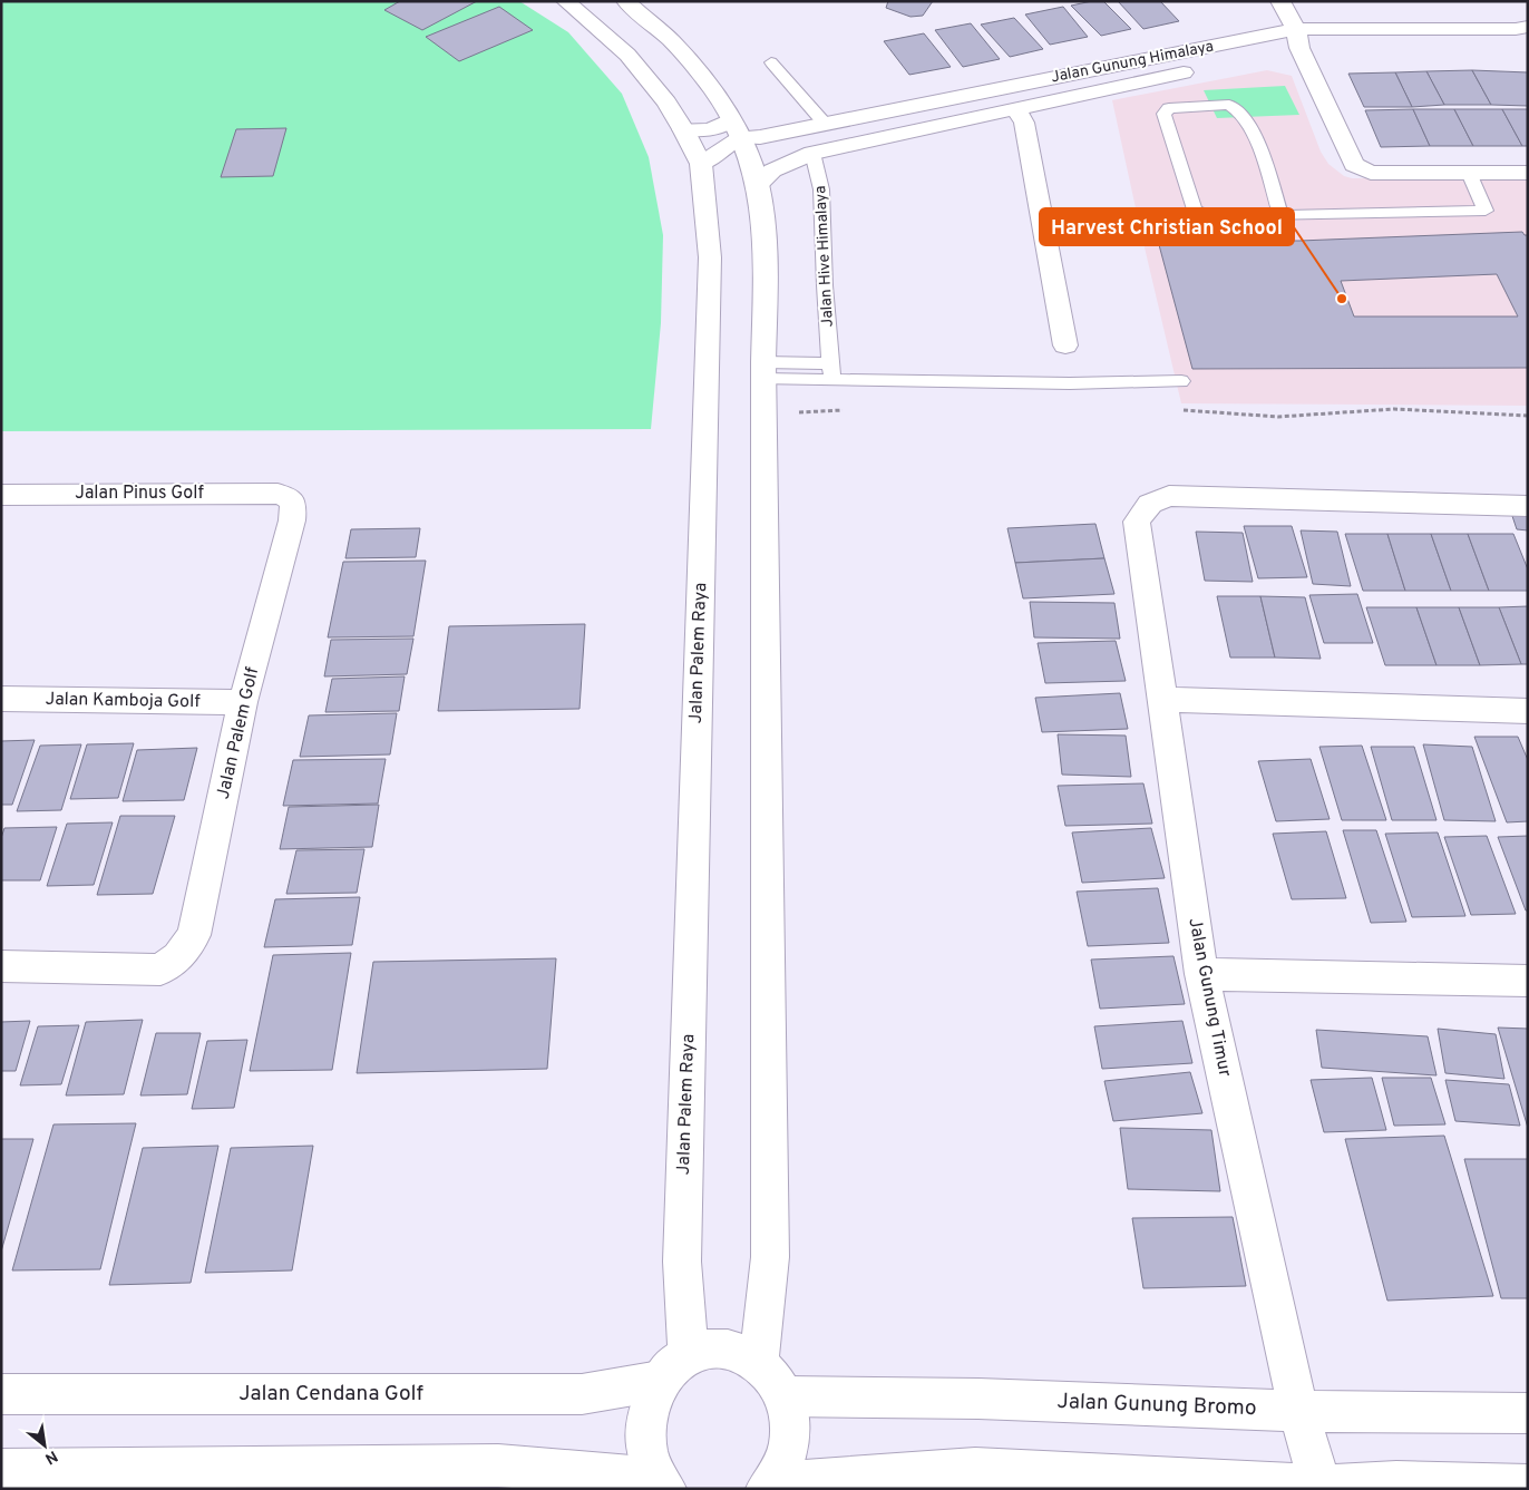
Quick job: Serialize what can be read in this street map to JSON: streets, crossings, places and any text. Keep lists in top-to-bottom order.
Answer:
{
  "streets": {
    "street": [
      "Jalan Gunung Himalaya",
      "Jalan Pinus Golf",
      "Jalan Palem Raya",
      "Jalan Kamboja Golf",
      "Jalan Palem Golf",
      "Jalan Gunung Timur",
      "Jalan Cendana Golf",
      "Jalan Gunung Bromo"
    ],
    "lane": ["Jalan Hive Himalaya"]
  },
  "crossings": [
    ["Jalan Gunung Himalaya", "Jalan Hive Himalaya"],
    ["Jalan Pinus Golf", "Jalan Palem Golf"],
    ["Jalan Palem Raya", "Jalan Cendana Golf"],
    ["Jalan Kamboja Golf", "Jalan Palem Golf"],
    ["Jalan Gunung Timur", "Jalan Gunung Bromo"]
  ],
  "places": ["Harvest Christian School"],
  "north": "bottom right"
}
